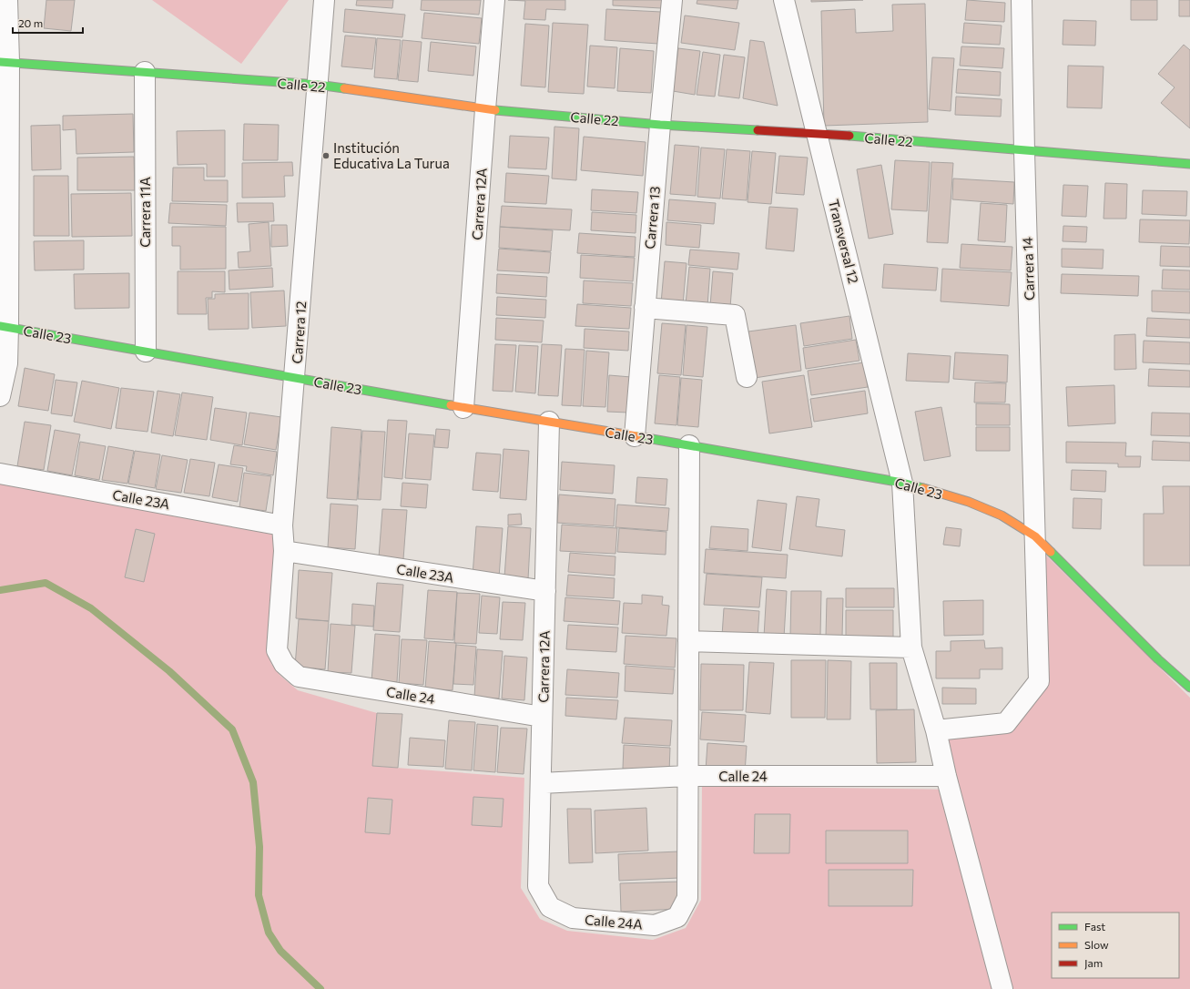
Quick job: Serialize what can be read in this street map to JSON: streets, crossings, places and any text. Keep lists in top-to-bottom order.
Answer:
{
  "streets": {
    "street": [
      "Calle 22",
      "Carrera 12A",
      "Carrera 11A",
      "Carrera 13",
      "Transversal 12",
      "Carrera 14",
      "Carrera 12",
      "Calle 23",
      "Calle 23A",
      "Calle 24",
      "Calle 24A"
    ]
  },
  "crossings": [
    ["Calle 22", "Carrera 12A"],
    ["Calle 22", "Carrera 11A"],
    ["Calle 22", "Carrera 13"],
    ["Calle 22", "Transversal 12"],
    ["Calle 22", "Carrera 14"],
    ["Calle 22", "Carrera 12"],
    ["Carrera 12A", "Calle 23"],
    ["Carrera 12A", "Calle 23A"],
    ["Carrera 12A", "Calle 24"],
    ["Carrera 12A", "Calle 24A"],
    ["Carrera 11A", "Calle 23"],
    ["Carrera 13", "Calle 23"],
    ["Transversal 12", "Carrera 14"],
    ["Transversal 12", "Calle 23"],
    ["Transversal 12", "Calle 24"],
    ["Carrera 14", "Calle 23"],
    ["Carrera 12", "Calle 23"],
    ["Carrera 12", "Calle 23A"],
    ["Carrera 12", "Calle 24"],
    ["Calle 24", "Calle 24A"]
  ],
  "places": ["Institución Educativa La Turua"],
  "legend": ["Fast", "Slow", "Jam"],
  "scale_bar": "20 m"
}
